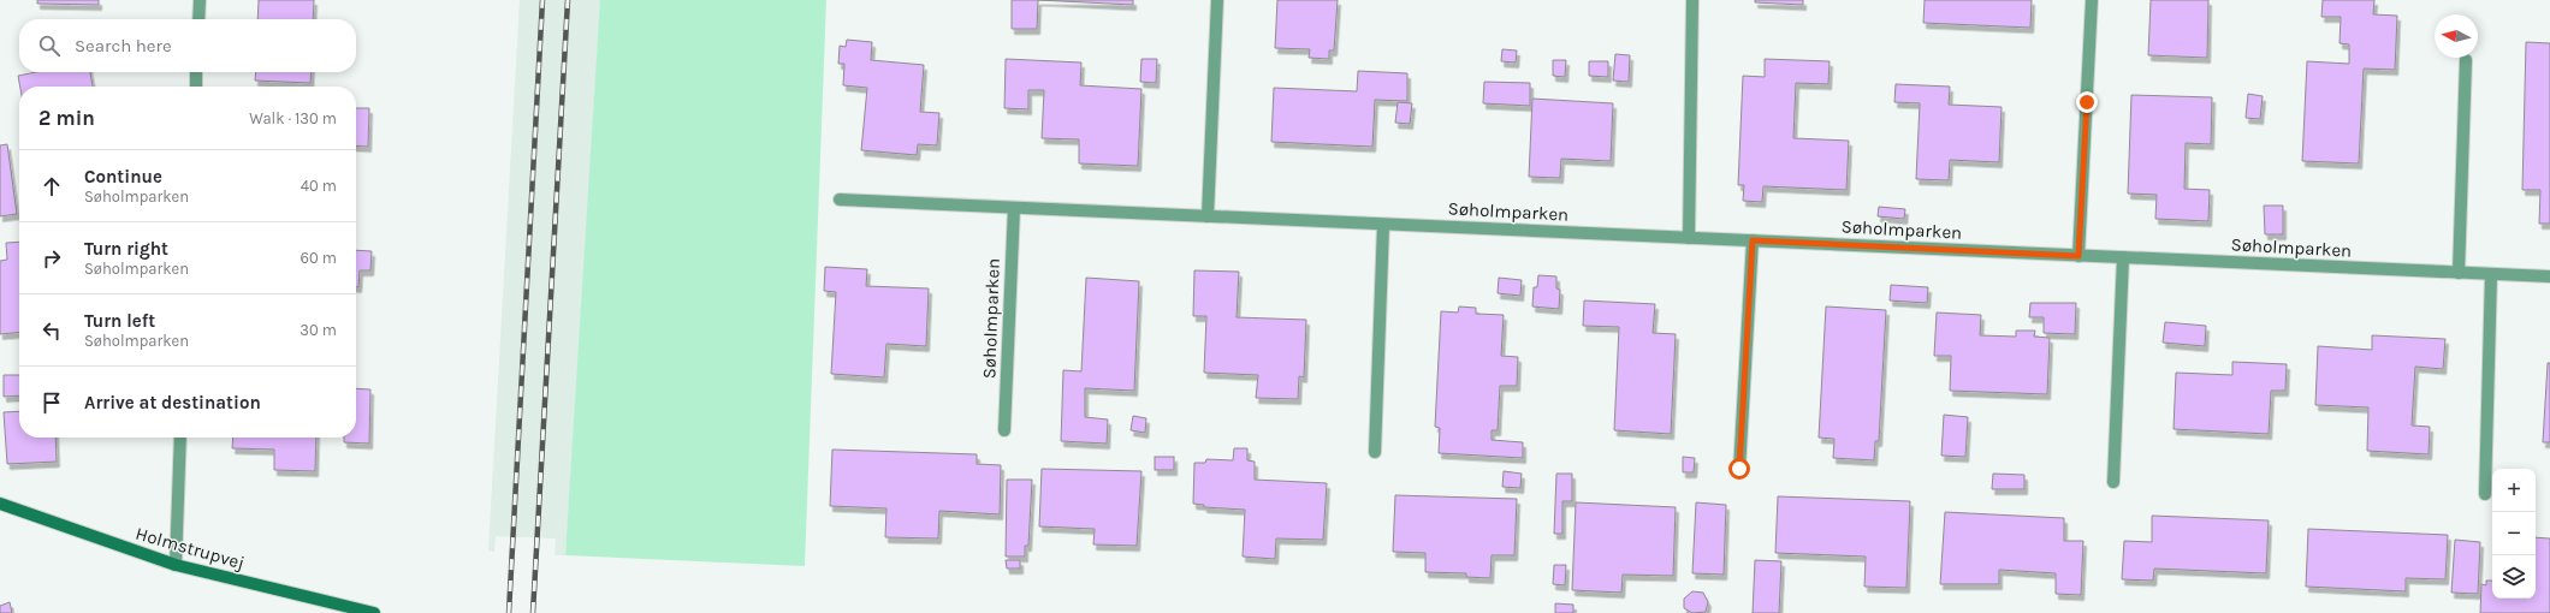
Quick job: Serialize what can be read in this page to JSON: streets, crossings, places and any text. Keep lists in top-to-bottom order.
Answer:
{
  "streets": {
    "street": ["Søholmparken", "Holmstrupvej"]
  },
  "north": "left",
  "page": {
    "search": "Search here",
    "heading": ["2 min", "Walk · 130 m"],
    "list": [
      ["Continue", "Søholmparken", "40 m"],
      ["Turn right", "Søholmparken", "60 m"],
      ["Turn left", "Søholmparken", "30 m"],
      "Arrive at destination"
    ],
    "map_buttons": ["+", "−"]
  }
}
